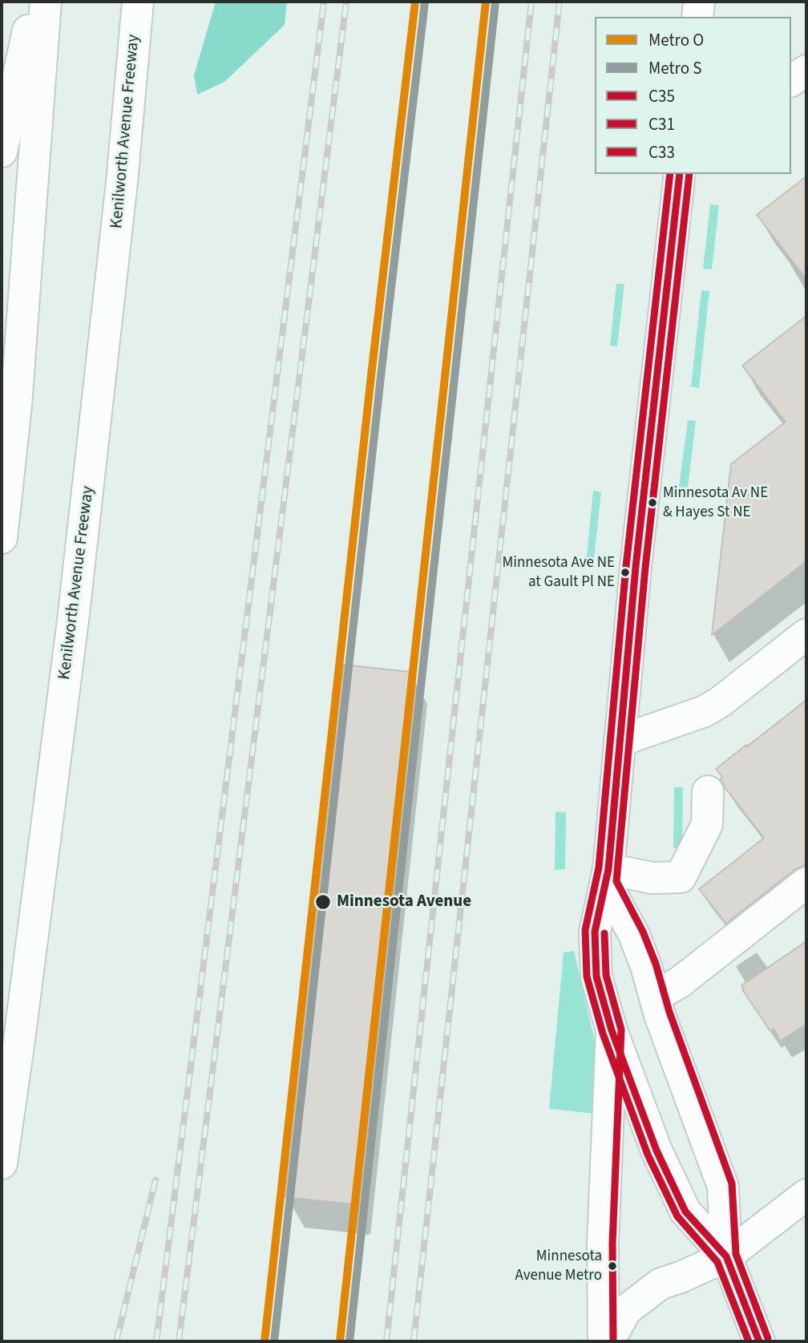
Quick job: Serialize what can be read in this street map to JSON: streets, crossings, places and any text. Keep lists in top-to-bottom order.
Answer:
{
  "streets": {
    "main road": ["Kenilworth Avenue Freeway"]
  },
  "places": [
    "Minnesota Av NE & Hayes St NE",
    "Minnesota Ave NE at Gault Pl NE",
    "Minnesota Avenue",
    "Minnesota Avenue Metro"
  ],
  "lines": [
    "metro line O",
    "metro line S",
    "transit line C35",
    "transit line C31",
    "transit line C33"
  ],
  "legend": [
    "Metro O",
    "Metro S",
    "C35",
    "C31",
    "C33"
  ]
}
